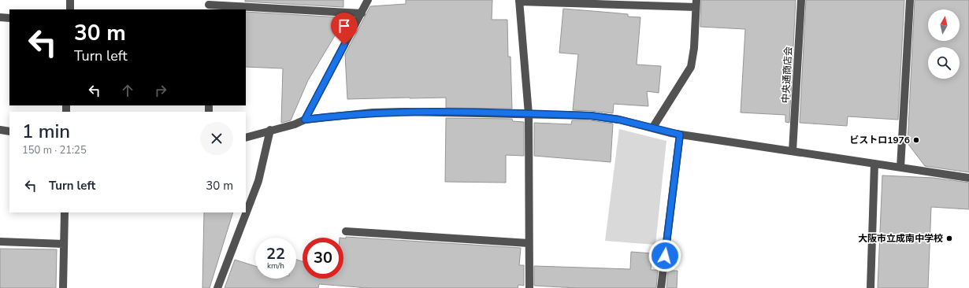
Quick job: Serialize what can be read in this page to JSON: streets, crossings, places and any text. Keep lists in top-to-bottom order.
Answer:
{
  "streets": {
    "street": ["中央通商店会"]
  },
  "places": ["ビストロ1976", "大阪市立成南中学校"],
  "north": "top",
  "page": {
    "turn": ["30 m", "Turn left"],
    "heading": ["1 min", "150 m · 21:25"],
    "list": [
      {
        "name": "Turn left",
        "value": "30 m"
      }
    ],
    "speed": "22 km/h",
    "limit": "30"
  }
}
